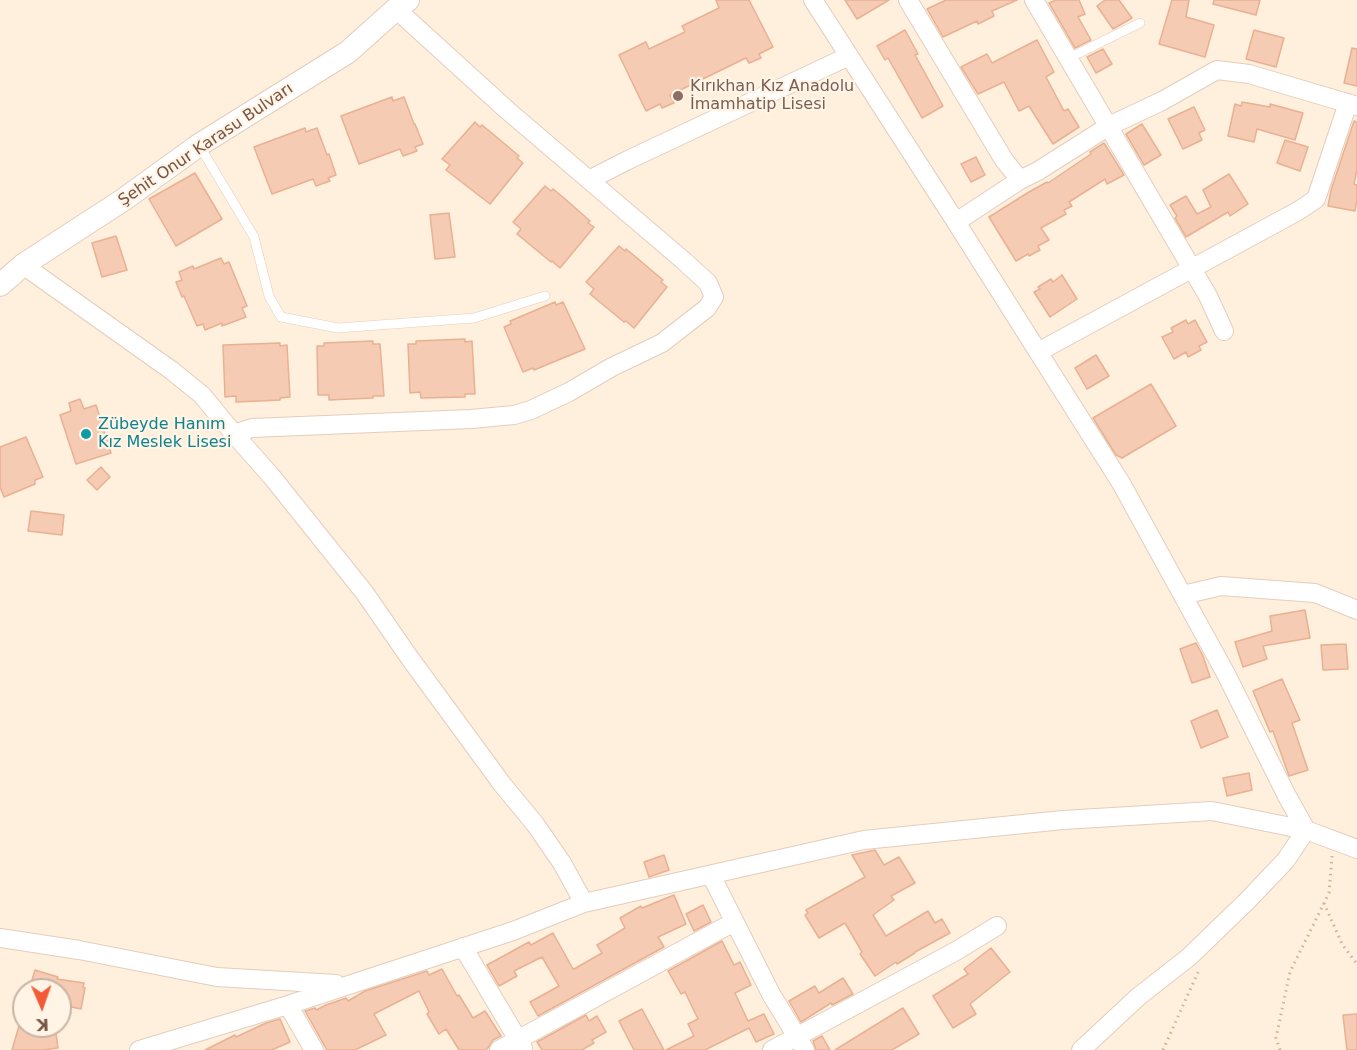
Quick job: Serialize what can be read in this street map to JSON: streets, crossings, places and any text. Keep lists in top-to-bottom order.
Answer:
{
  "streets": {
    "street": ["Şehit Onur Karasu Bulvarı"]
  },
  "places": ["Kırıkhan Kız Anadolu İmamhatip Lisesi", "Zübeyde Hanım Kız Meslek Lisesi"],
  "north": "bottom"
}
